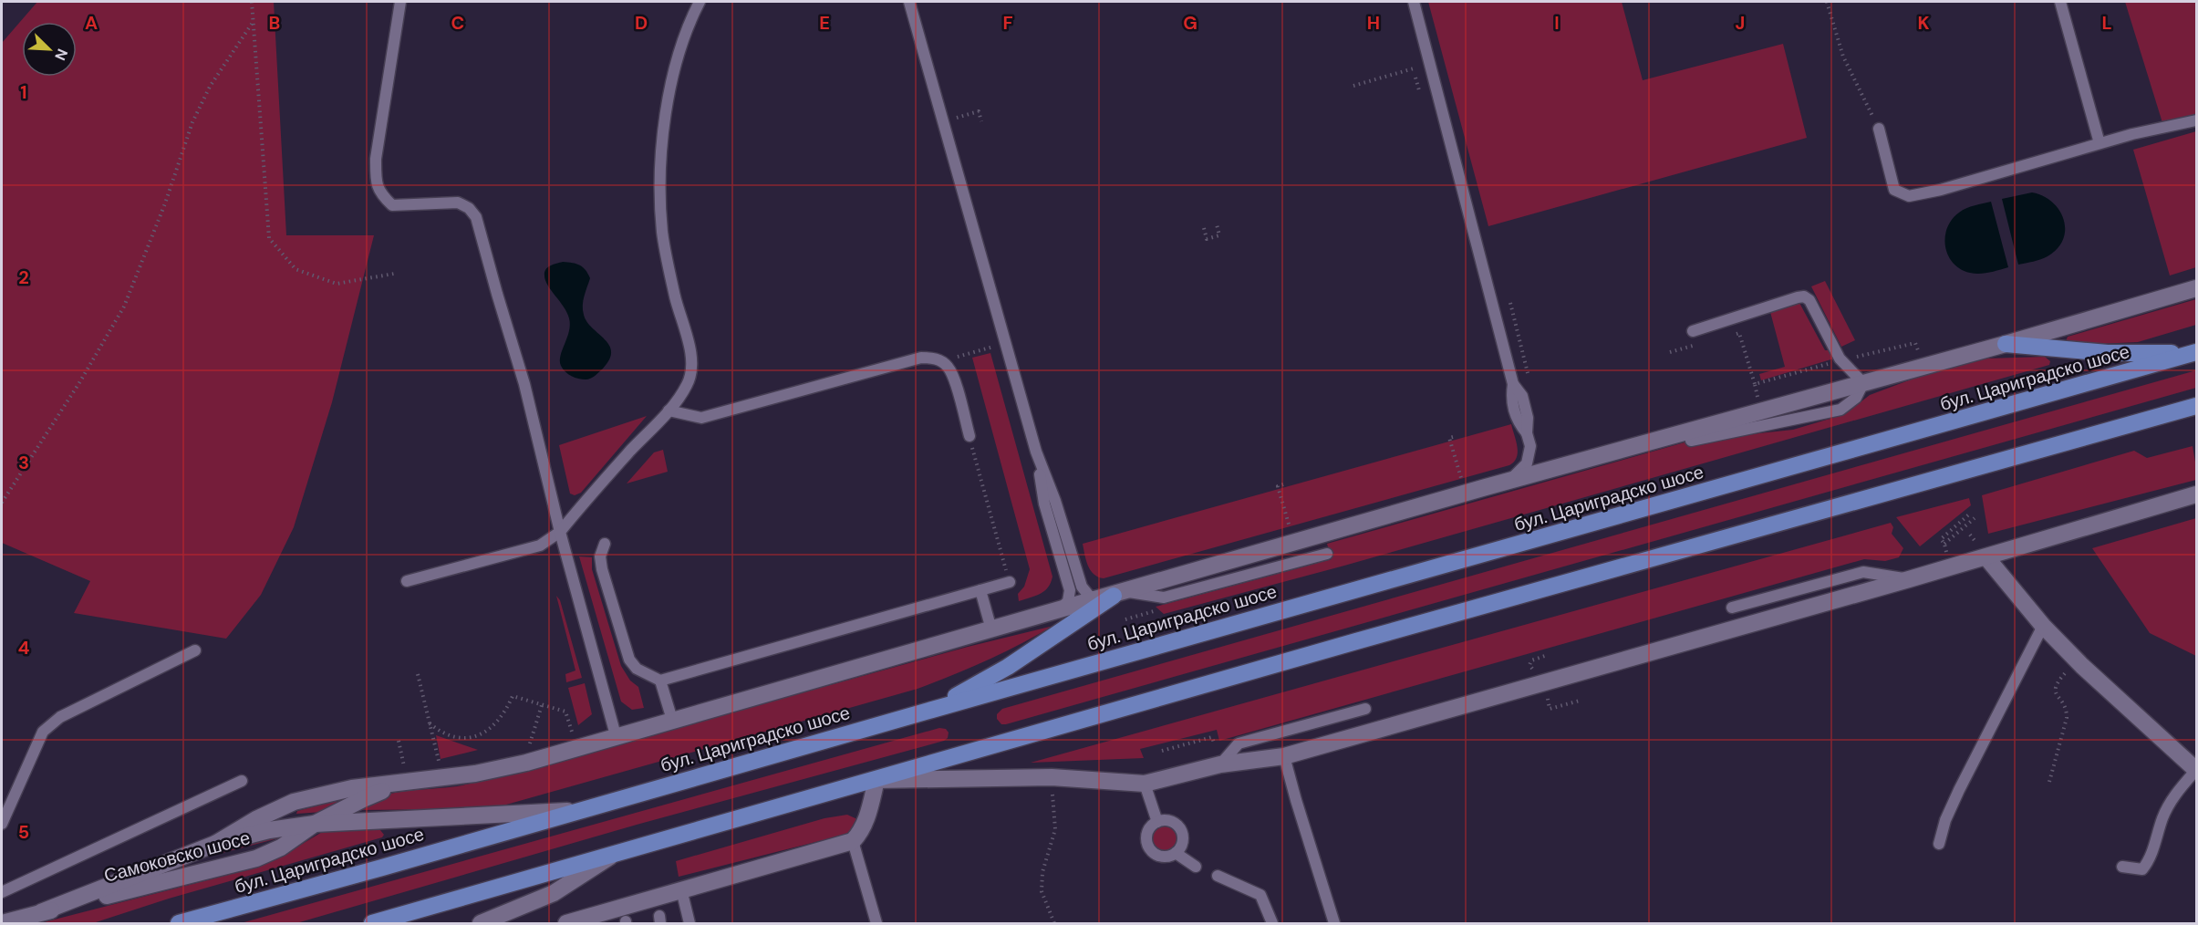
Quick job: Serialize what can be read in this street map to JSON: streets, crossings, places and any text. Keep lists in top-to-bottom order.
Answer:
{
  "streets": {
    "highway": ["бул. Цариградско шосе"],
    "street": ["Самоковско шосе"]
  },
  "crossings": [
    ["бул. Цариградско шосе", "Самоковско шосе"]
  ],
  "north": "bottom right",
  "grid": {
    "columns": [
      "A",
      "B",
      "C",
      "D",
      "E",
      "F",
      "G",
      "H",
      "I",
      "J",
      "K",
      "L"
    ],
    "rows": [
      "1",
      "2",
      "3",
      "4",
      "5"
    ]
  }
}
